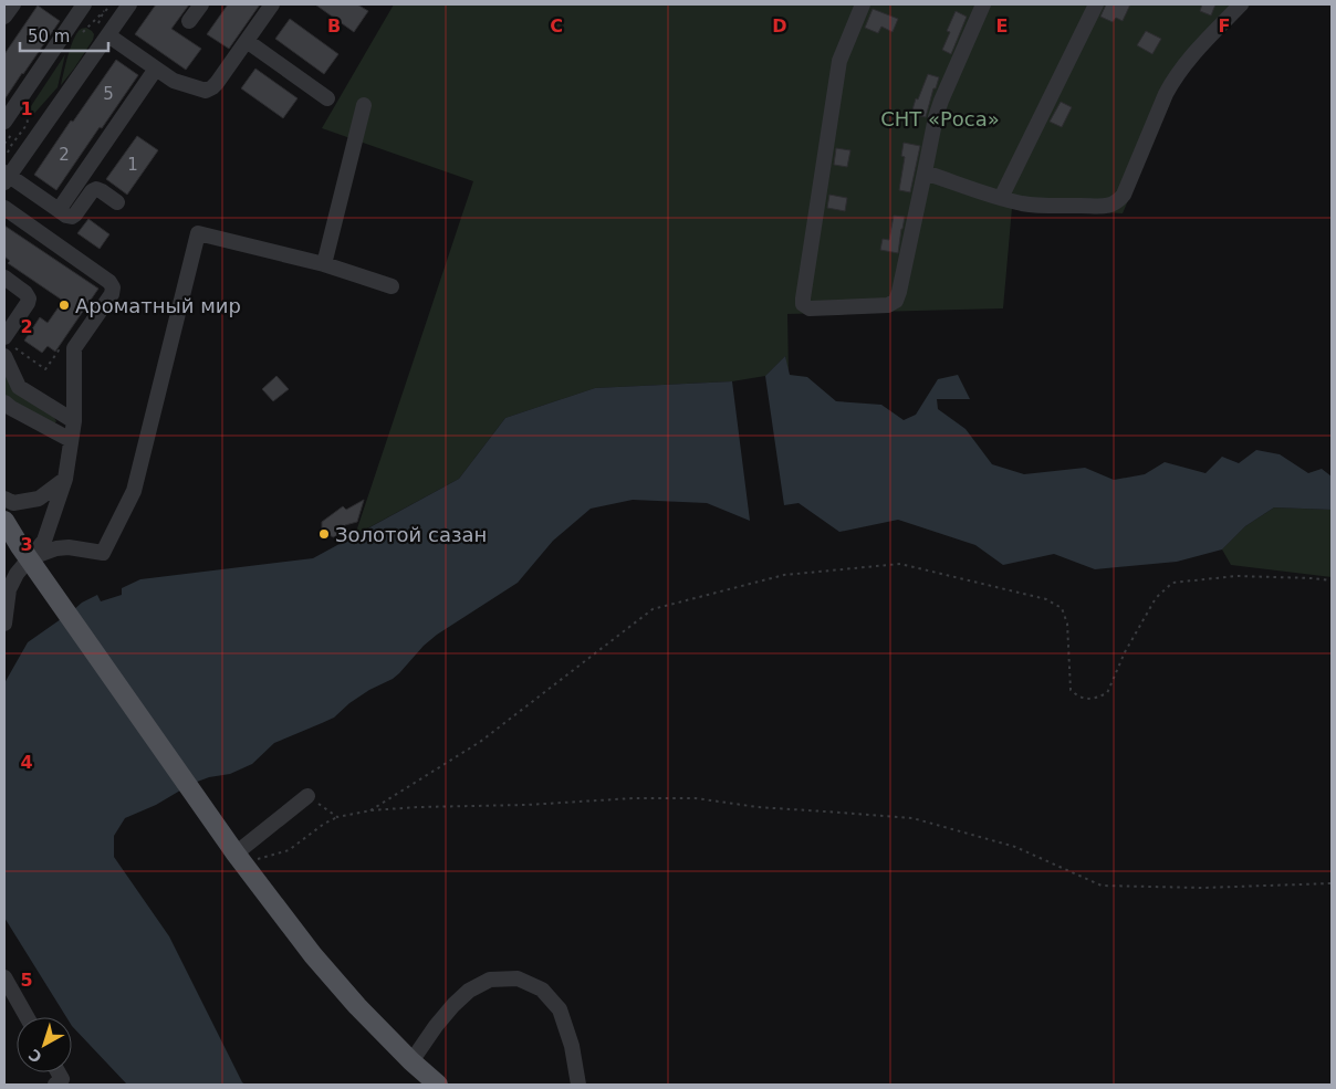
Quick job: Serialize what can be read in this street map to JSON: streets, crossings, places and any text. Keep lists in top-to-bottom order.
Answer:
{
  "parks": ["СНТ «Роса»"],
  "places": ["Ароматный мир", "Золотой сазан"],
  "house_numbers": ["5", "2", "1"],
  "scale_bar": "50 m",
  "north": "bottom left",
  "grid": {
    "columns": [
      "B",
      "C",
      "D",
      "E",
      "F"
    ],
    "rows": [
      "1",
      "2",
      "3",
      "4",
      "5"
    ]
  }
}
